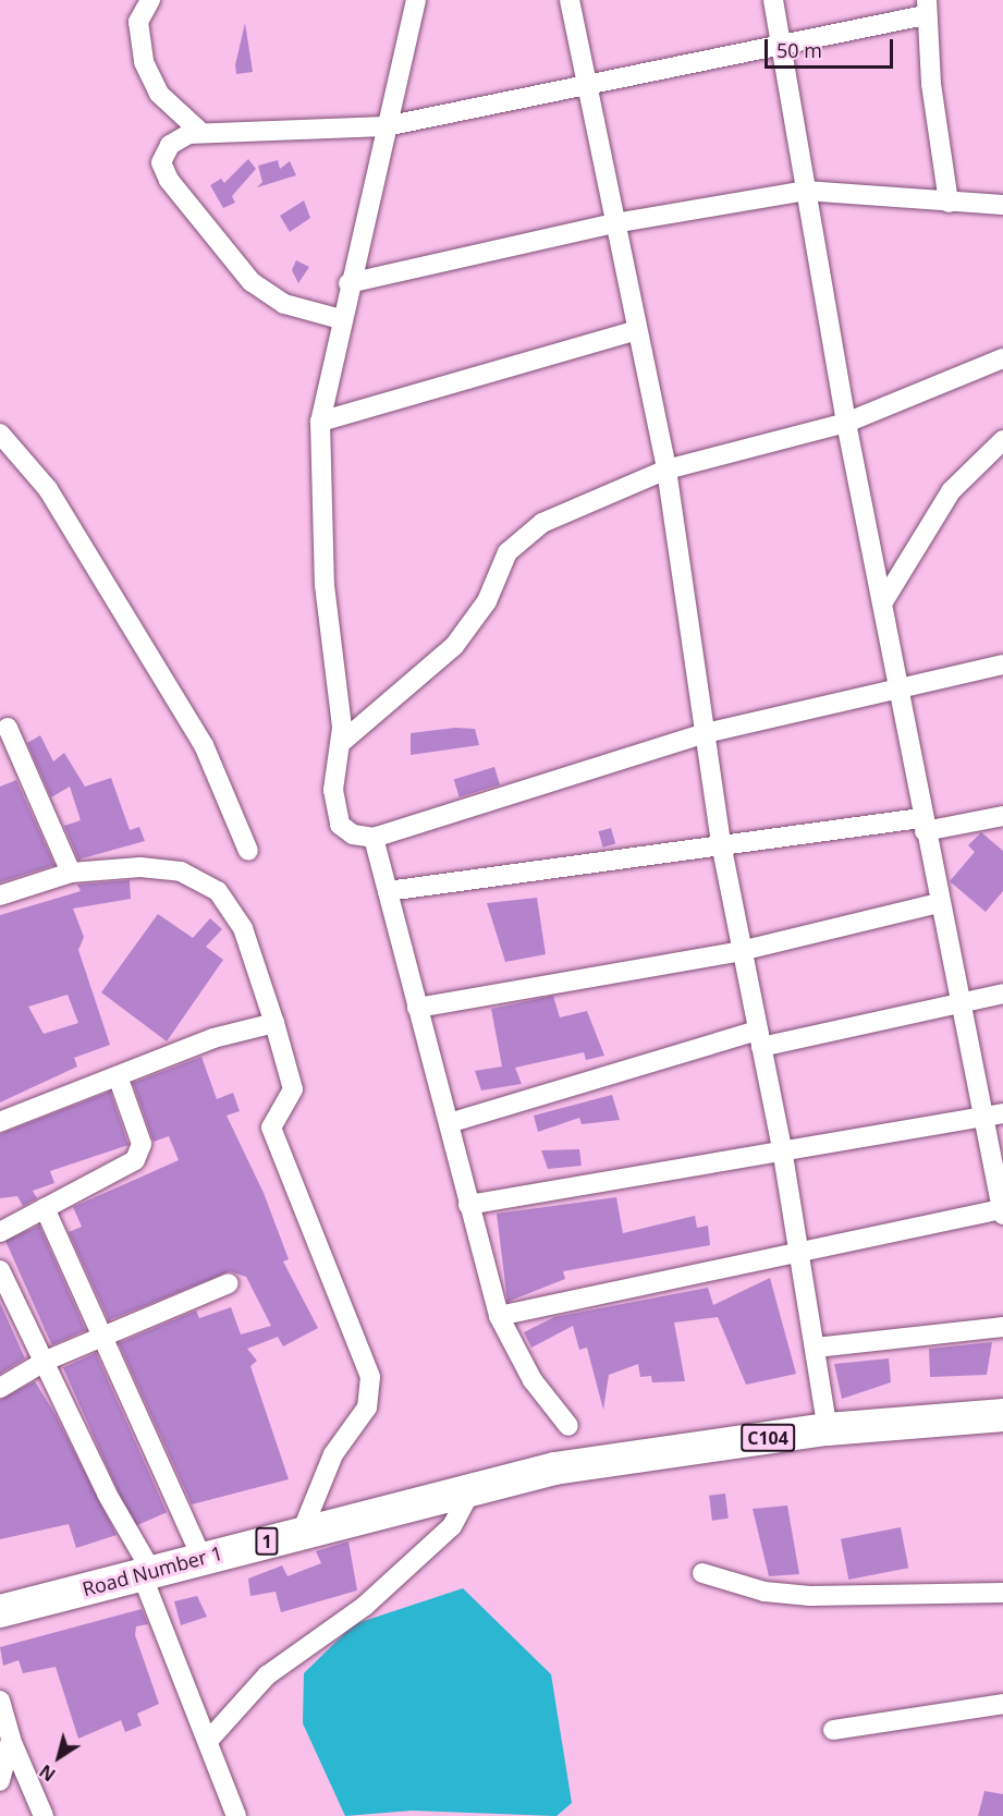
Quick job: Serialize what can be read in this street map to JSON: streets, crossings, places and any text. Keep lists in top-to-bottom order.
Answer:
{
  "streets": {
    "highway": ["C104", "1", "Road Number 1"]
  },
  "crossings": [
    ["C104", "Road Number 1"]
  ],
  "scale_bar": "50 m",
  "north": "bottom left"
}
